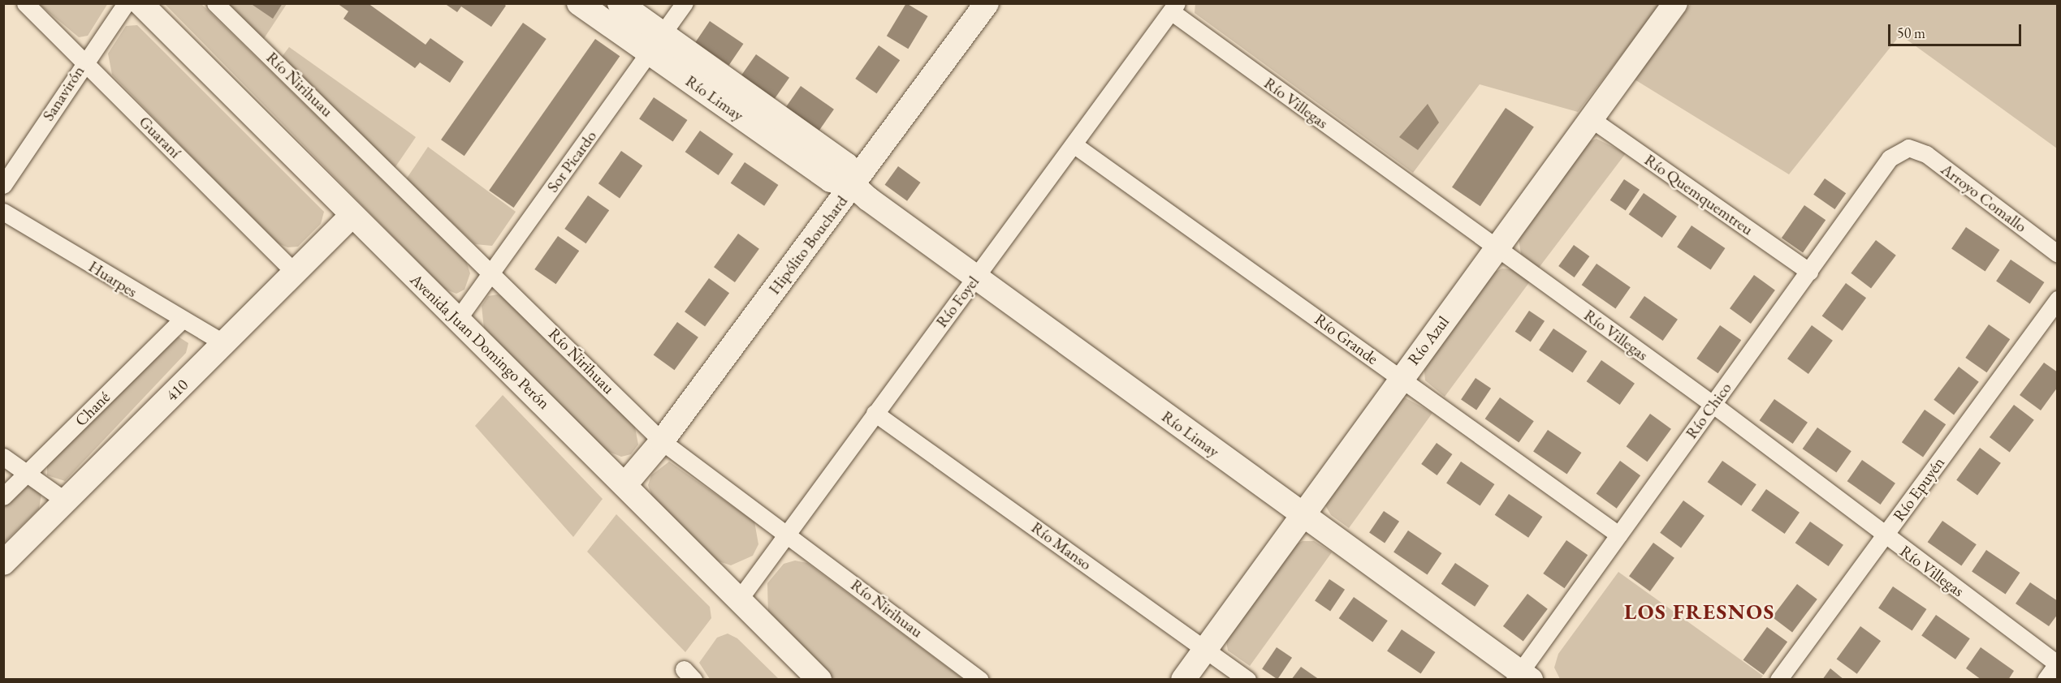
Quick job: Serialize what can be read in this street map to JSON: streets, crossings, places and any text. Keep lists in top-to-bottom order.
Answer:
{
  "streets": {
    "street": [
      "Río Ñirihuau",
      "Sanavirón",
      "Río Limay",
      "Río Villegas",
      "Guaraní",
      "Sor Picardo",
      "Río Quemquemtreu",
      "Arroyo Comallo",
      "Hipólito Bouchard",
      "Huarpes",
      "Río Foyel",
      "Río Grande",
      "Río Azul",
      "Avenida Juan Domingo Perón",
      "410",
      "Chané",
      "Río Chico",
      "Río Epuyén",
      "Río Manso"
    ]
  },
  "crossings": [
    ["Río Ñirihuau", "Sor Picardo"],
    ["Río Ñirihuau", "Hipólito Bouchard"],
    ["Río Ñirihuau", "Río Foyel"],
    ["Sanavirón", "Guaraní"],
    ["Río Limay", "Sor Picardo"],
    ["Río Limay", "Hipólito Bouchard"],
    ["Río Limay", "Río Foyel"],
    ["Río Limay", "Río Azul"],
    ["Río Limay", "Río Chico"],
    ["Río Villegas", "Río Foyel"],
    ["Río Villegas", "Río Azul"],
    ["Río Villegas", "Río Chico"],
    ["Río Villegas", "Río Epuyén"],
    ["Guaraní", "410"],
    ["Sor Picardo", "Avenida Juan Domingo Perón"],
    ["Río Quemquemtreu", "Río Azul"],
    ["Río Quemquemtreu", "Río Chico"],
    ["Arroyo Comallo", "Río Chico"],
    ["Hipólito Bouchard", "Avenida Juan Domingo Perón"],
    ["Huarpes", "410"],
    ["Huarpes", "Chané"],
    ["Río Foyel", "Río Grande"],
    ["Río Foyel", "Avenida Juan Domingo Perón"],
    ["Río Foyel", "Río Manso"],
    ["Río Grande", "Río Azul"],
    ["Río Grande", "Río Chico"],
    ["Río Azul", "Río Manso"],
    ["Avenida Juan Domingo Perón", "410"]
  ],
  "districts": ["LOS FRESNOS"],
  "scale_bar": "50 m"
}
